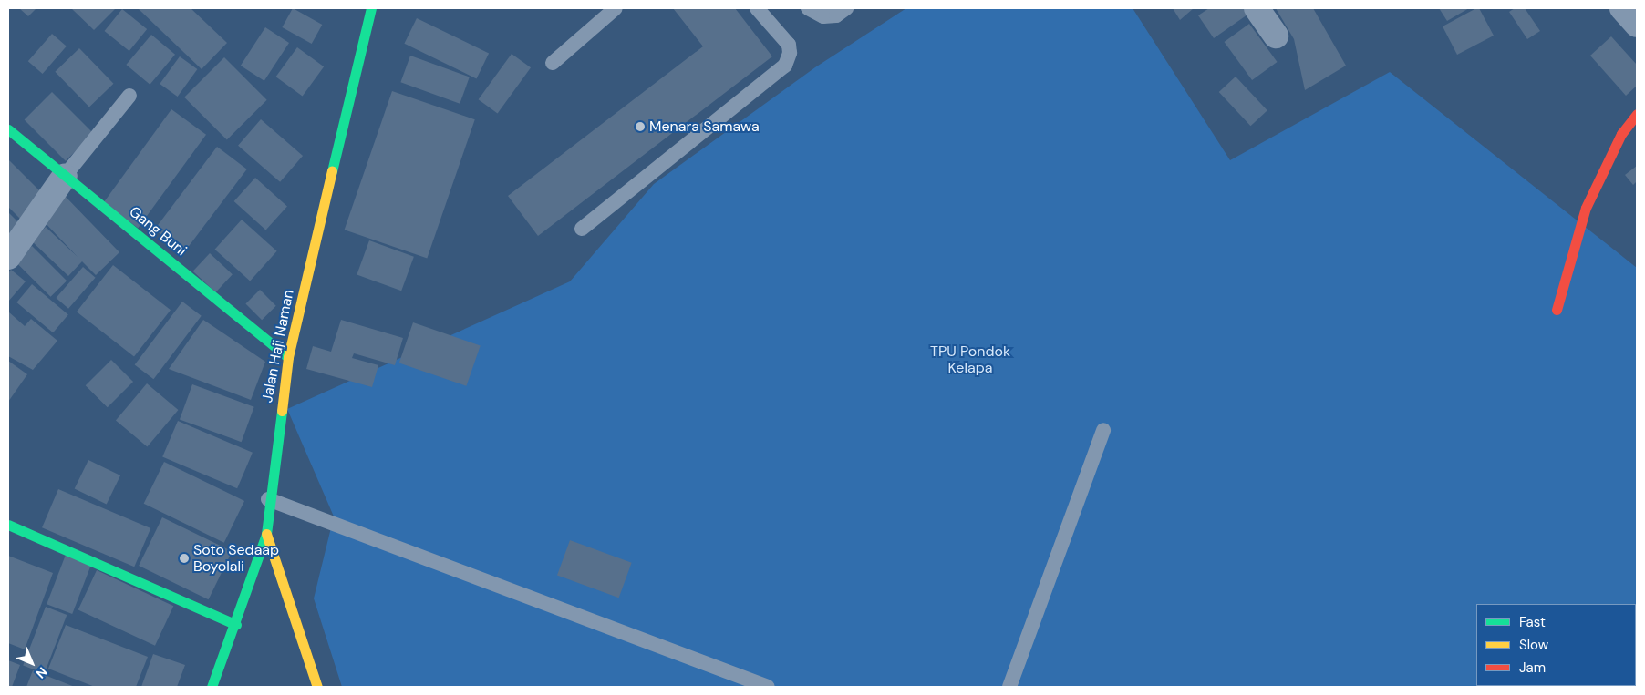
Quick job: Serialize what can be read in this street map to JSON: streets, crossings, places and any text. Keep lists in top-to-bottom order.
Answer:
{
  "streets": {
    "street": ["Gang Buni", "Jalan Haji Naman"]
  },
  "crossings": [
    ["Gang Buni", "Jalan Haji Naman"]
  ],
  "parks": ["TPU Pondok Kelapa"],
  "places": ["Menara Samawa", "Soto Sedaap Boyolali"],
  "legend": ["Fast", "Slow", "Jam"],
  "north": "bottom right"
}
